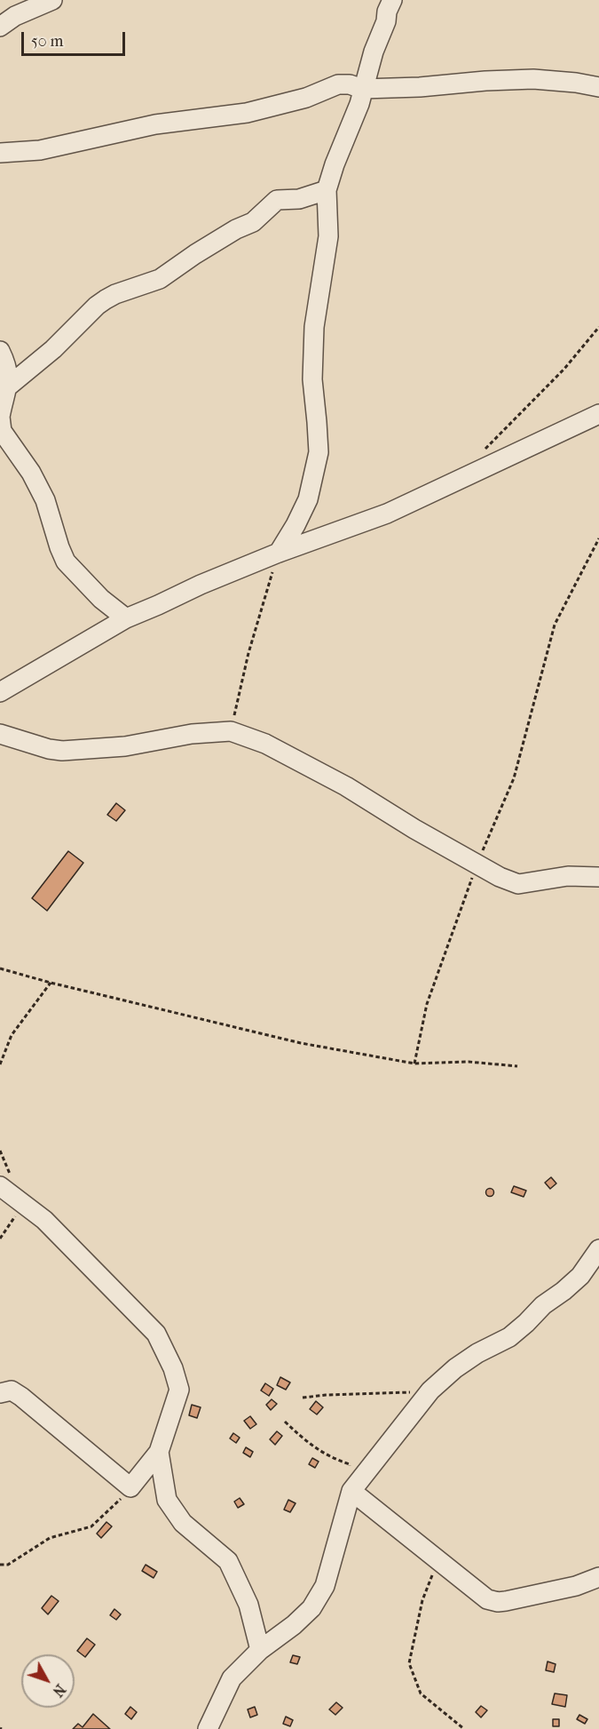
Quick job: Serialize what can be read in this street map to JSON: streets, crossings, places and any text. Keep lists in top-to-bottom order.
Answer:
{
  "scale_bar": "50 m",
  "north": "bottom right"
}
